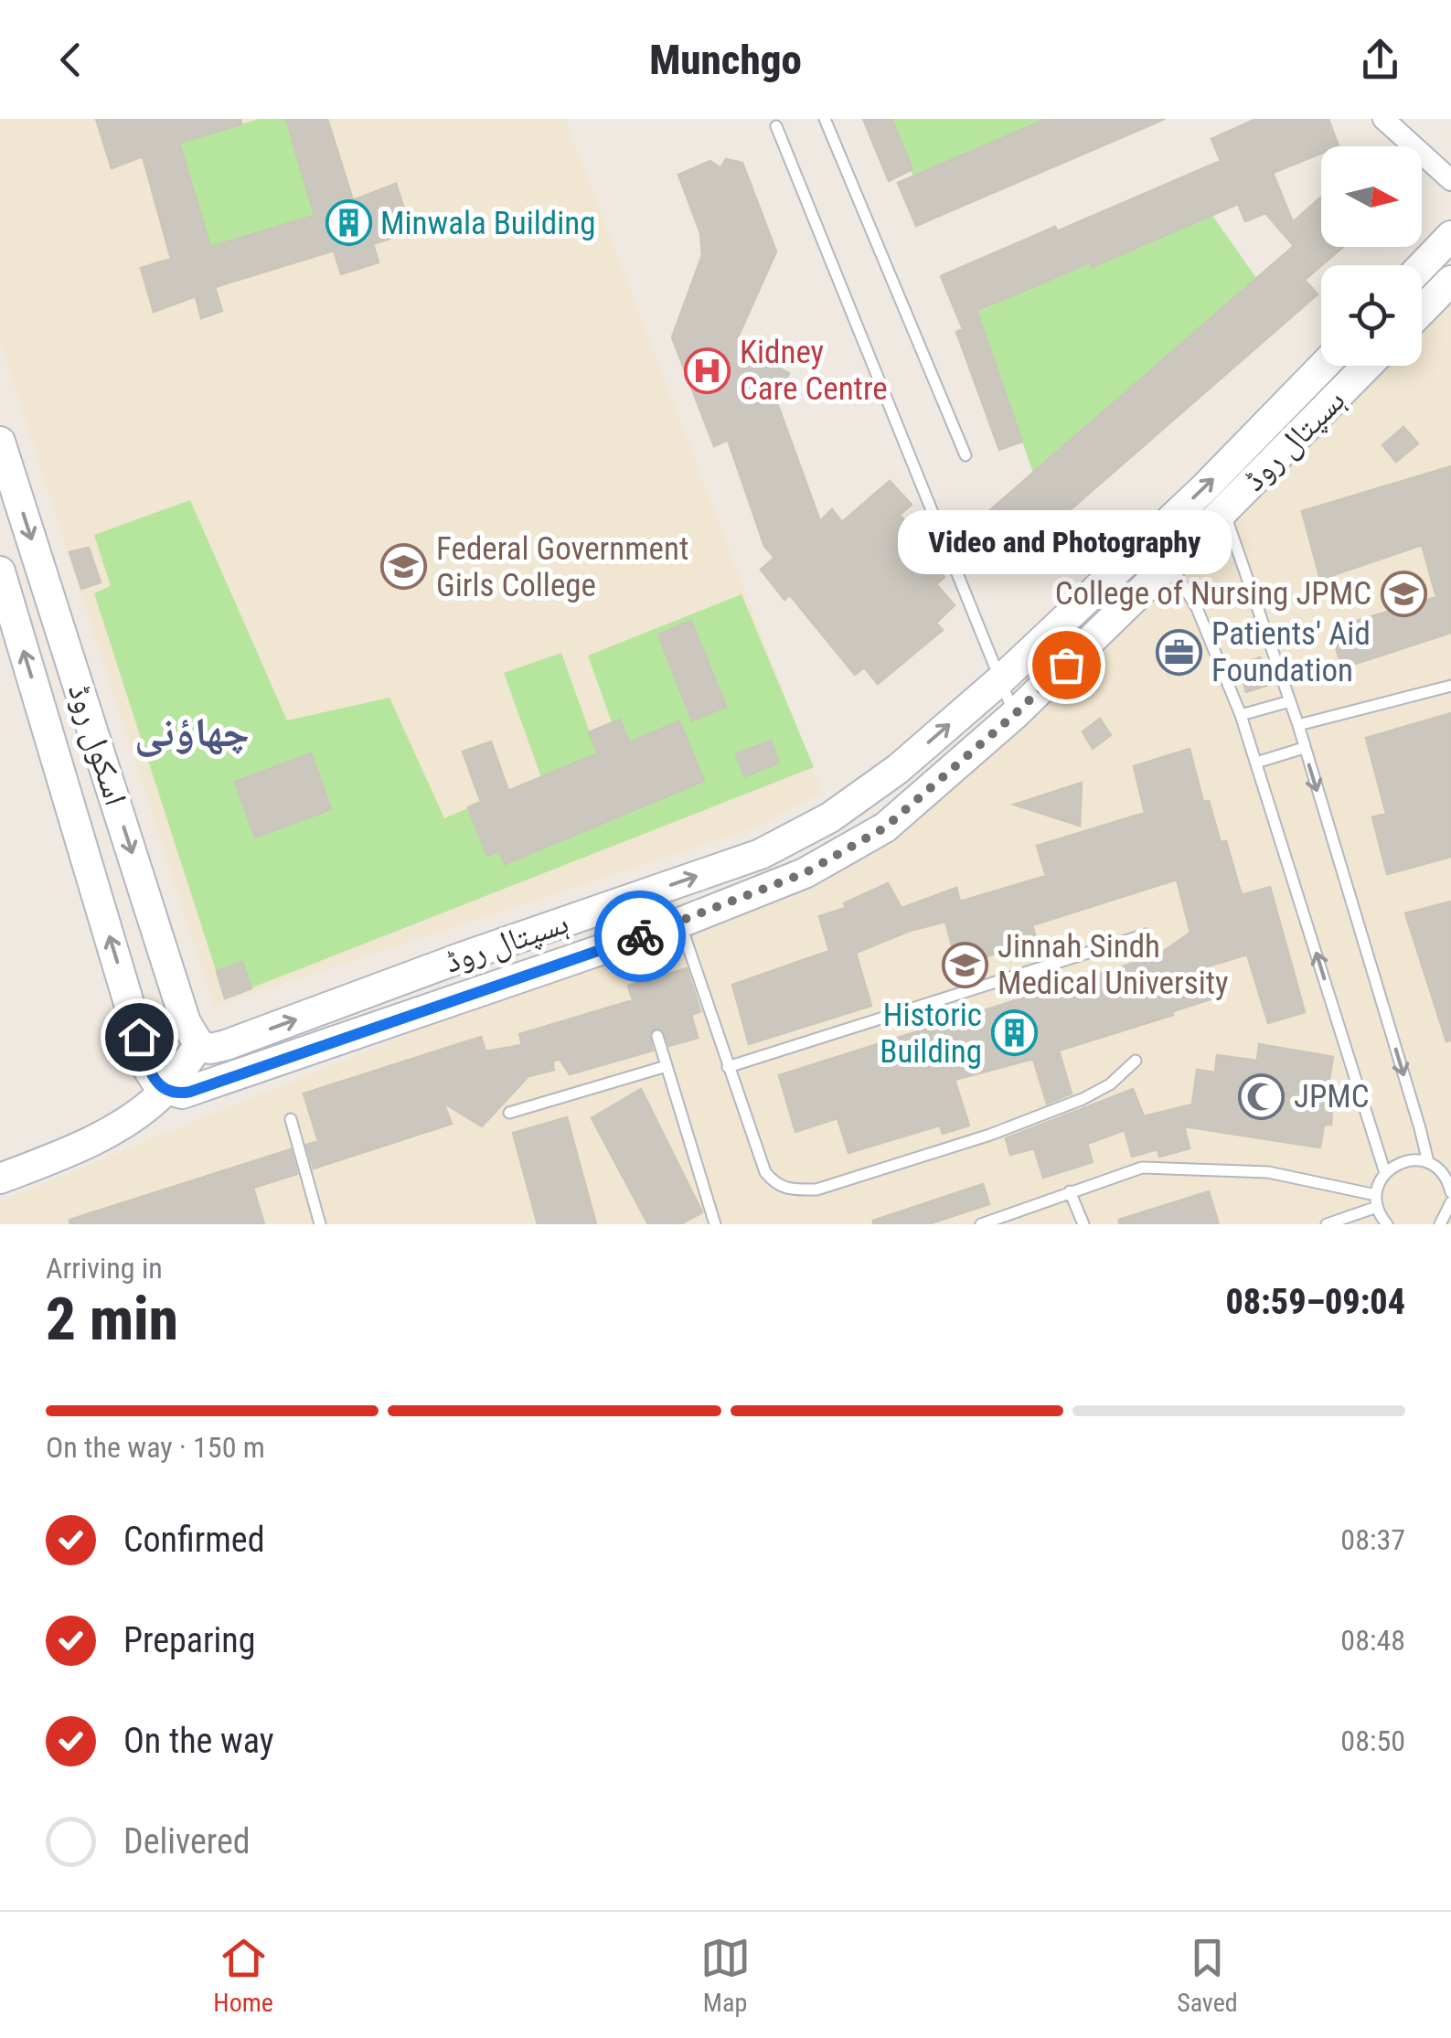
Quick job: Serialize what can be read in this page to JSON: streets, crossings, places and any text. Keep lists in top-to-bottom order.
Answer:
{
  "streets": {
    "main road": ["ہسپتال روڈ", "اسکول روڈ"]
  },
  "crossings": [
    ["ہسپتال روڈ", "اسکول روڈ"]
  ],
  "districts": ["چھاؤنی"],
  "places": {
    "building": ["Minwala Building", "Historic Building"],
    "hospital": ["Kidney Care Centre"],
    "school or university": ["Federal Government Girls College", "College of Nursing JPMC", "Jinnah Sindh Medical University"],
    "office": ["Patients' Aid Foundation"],
    "other": ["Video and Photography"],
    "mosque": ["JPMC"]
  },
  "north": "right",
  "page": {
    "header": "Munchgo",
    "bubble": "Video and Photography",
    "heading": ["2 min", "Arriving in", "08:59–09:04"],
    "bar": "On the way · 150 m",
    "list": [
      ["Confirmed", "08:37"],
      ["Preparing", "08:48"],
      ["On the way", "08:50"],
      "Delivered"
    ],
    "tabs": ["Home", "Map", "Saved"]
  }
}
